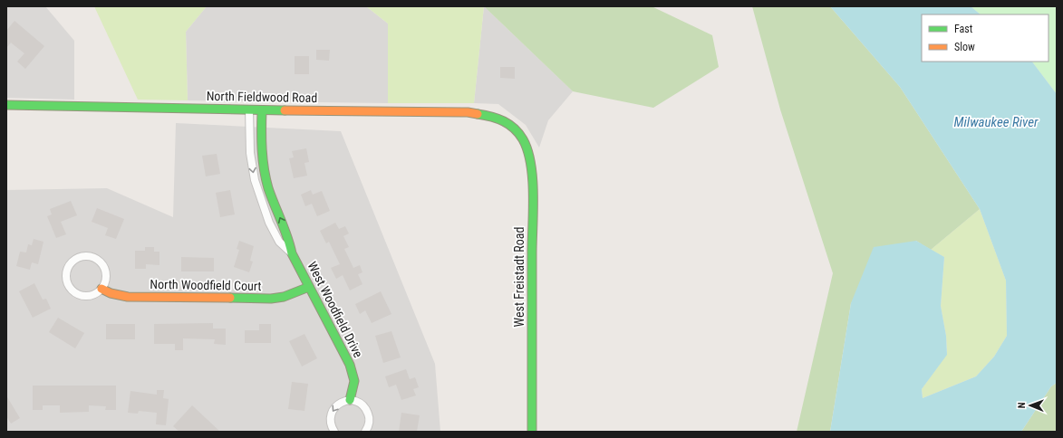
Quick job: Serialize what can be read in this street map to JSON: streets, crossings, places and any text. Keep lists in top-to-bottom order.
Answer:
{
  "streets": {
    "street": [
      "North Fieldwood Road",
      "West Freistadt Road",
      "North Woodfield Court",
      "West Woodfield Drive"
    ]
  },
  "crossings": [
    ["North Fieldwood Road", "West Freistadt Road"],
    ["North Fieldwood Road", "West Woodfield Drive"],
    ["North Woodfield Court", "West Woodfield Drive"]
  ],
  "water": ["Milwaukee River"],
  "legend": ["Fast", "Slow"],
  "north": "left"
}
